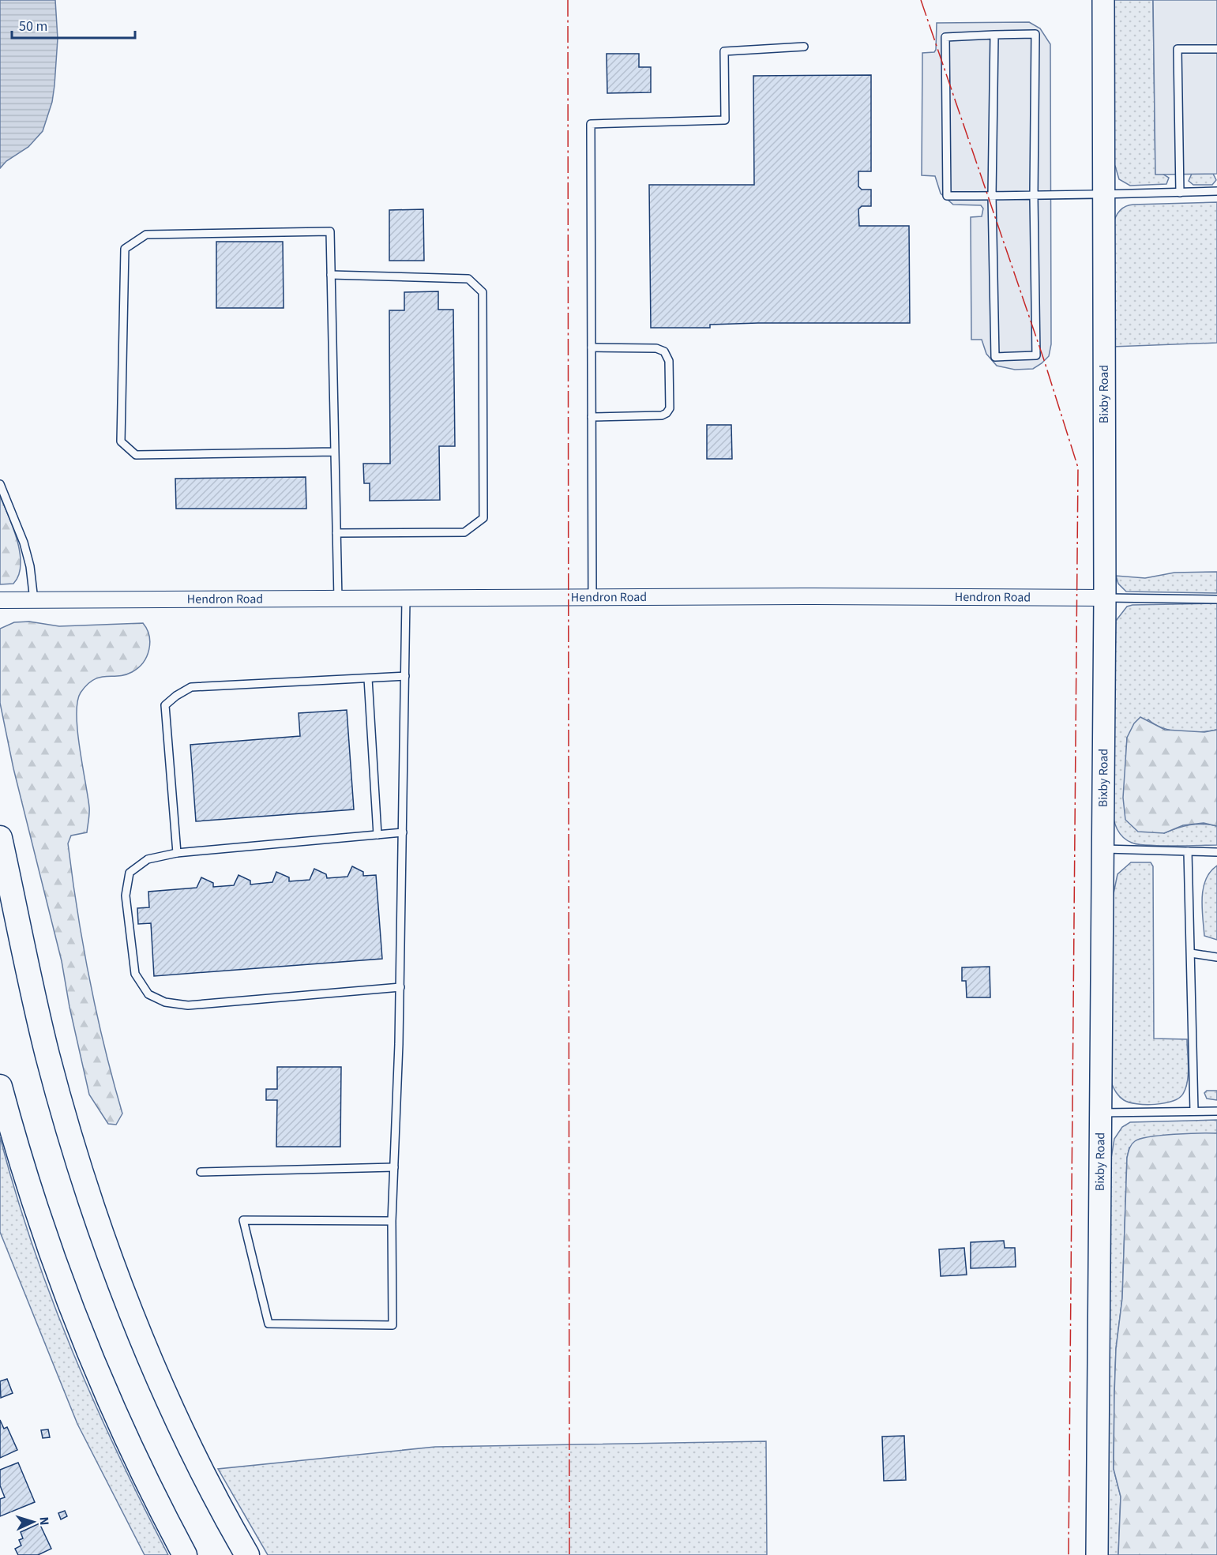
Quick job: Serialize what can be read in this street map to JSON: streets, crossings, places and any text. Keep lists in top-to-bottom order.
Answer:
{
  "streets": {
    "street": ["Bixby Road", "Hendron Road"]
  },
  "crossings": [
    ["Bixby Road", "Hendron Road"]
  ],
  "scale_bar": "50 m",
  "north": "right"
}
